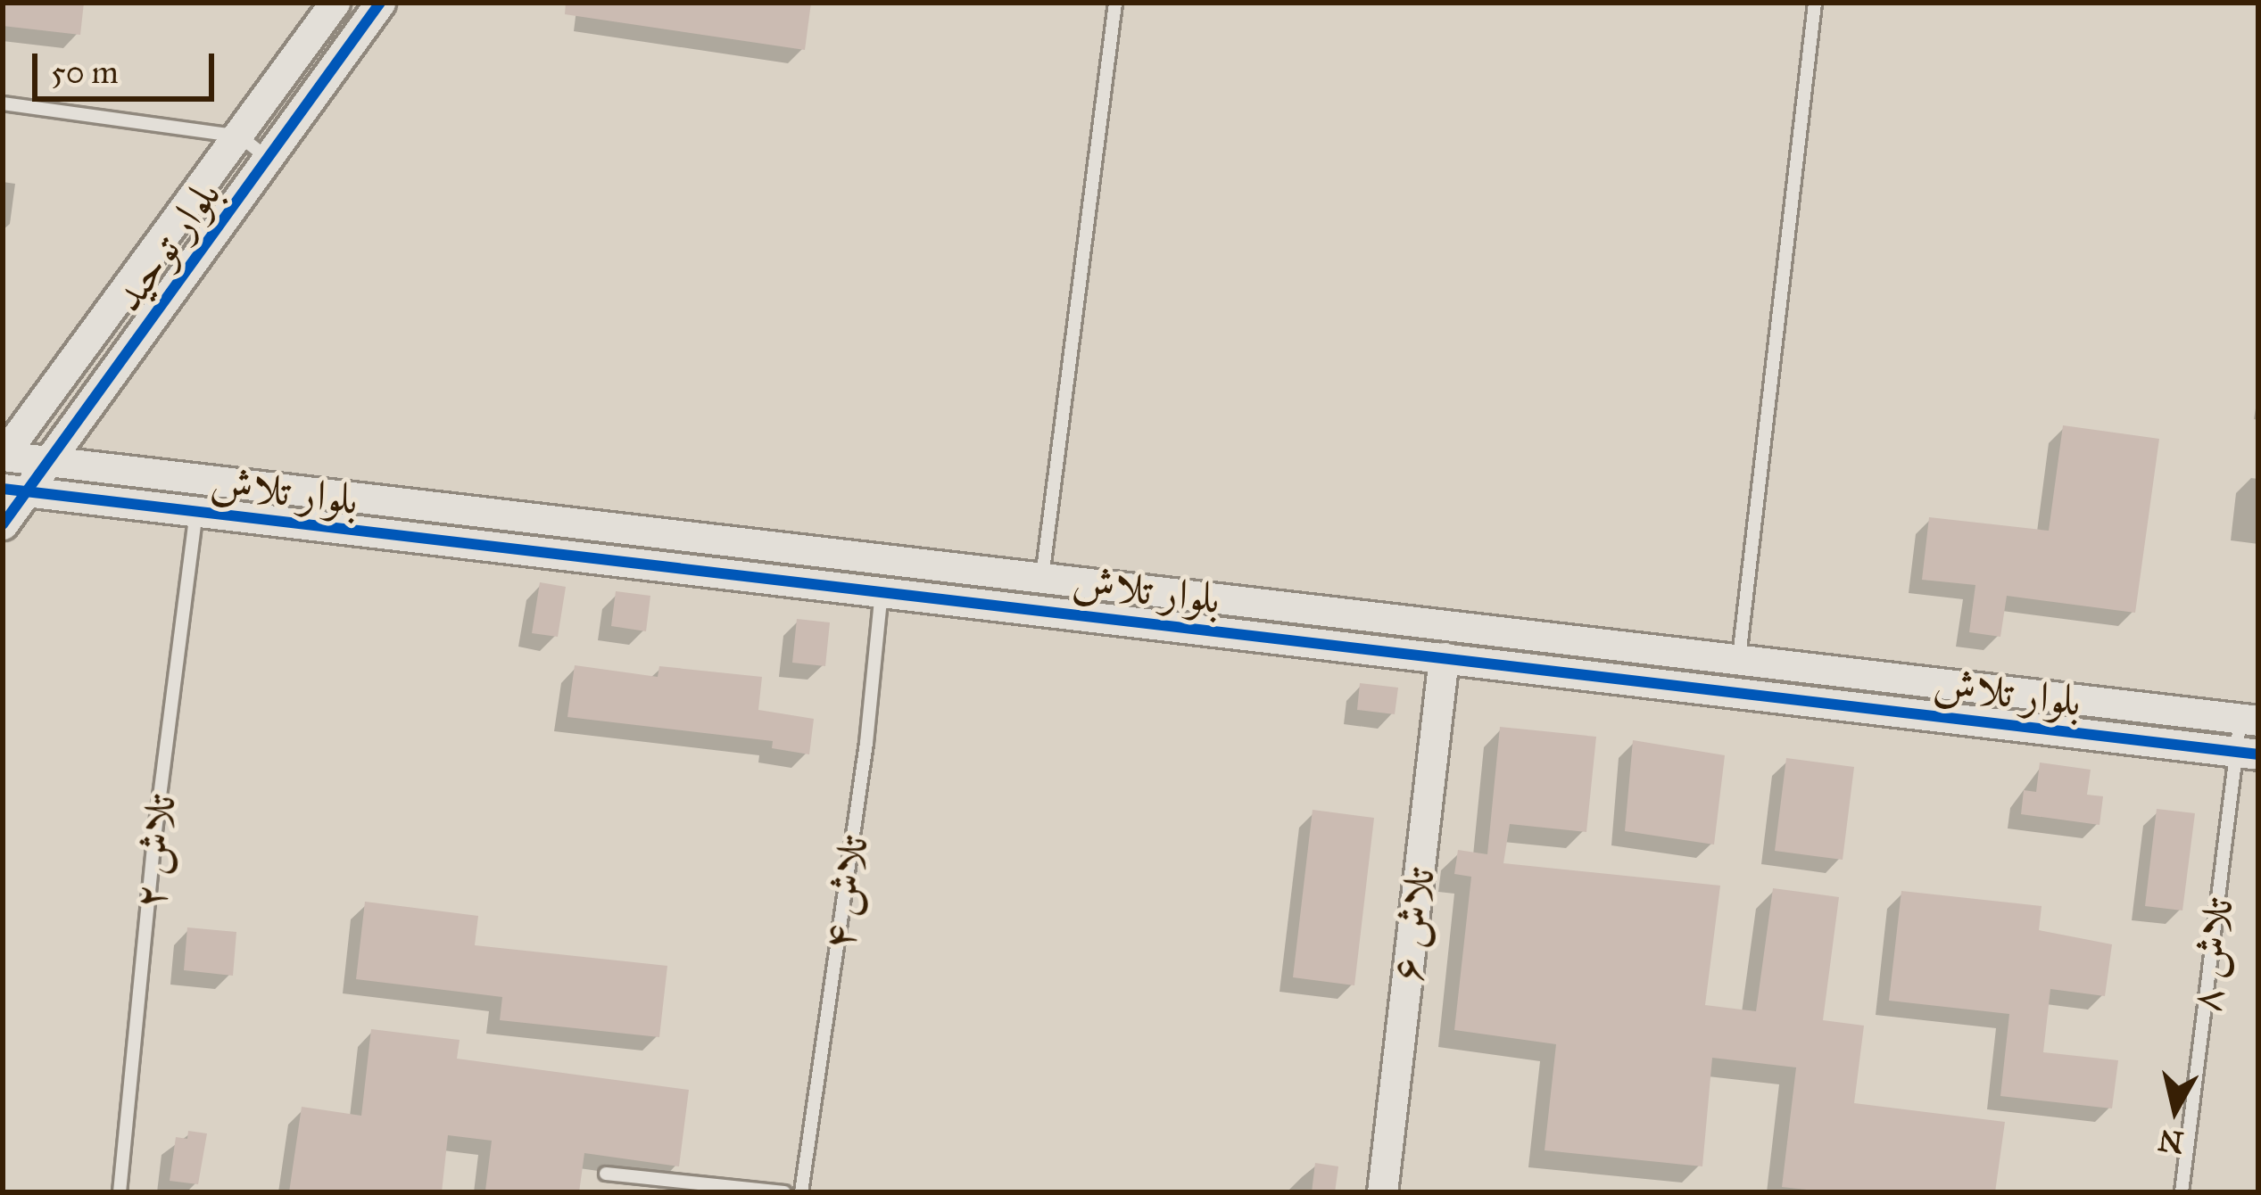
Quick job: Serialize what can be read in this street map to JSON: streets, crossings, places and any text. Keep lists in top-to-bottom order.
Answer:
{
  "streets": {
    "street": ["بلوار توحید", "بلوار تلاش", "تلاش ۶"],
    "lane": ["تلاش ۲", "تلاش ۴", "تلاش ۸"]
  },
  "crossings": [
    ["بلوار توحید", "بلوار تلاش"],
    ["بلوار تلاش", "تلاش ۲"],
    ["بلوار تلاش", "تلاش ۴"],
    ["بلوار تلاش", "تلاش ۶"],
    ["بلوار تلاش", "تلاش ۸"]
  ],
  "scale_bar": "50 m",
  "north": "bottom"
}
